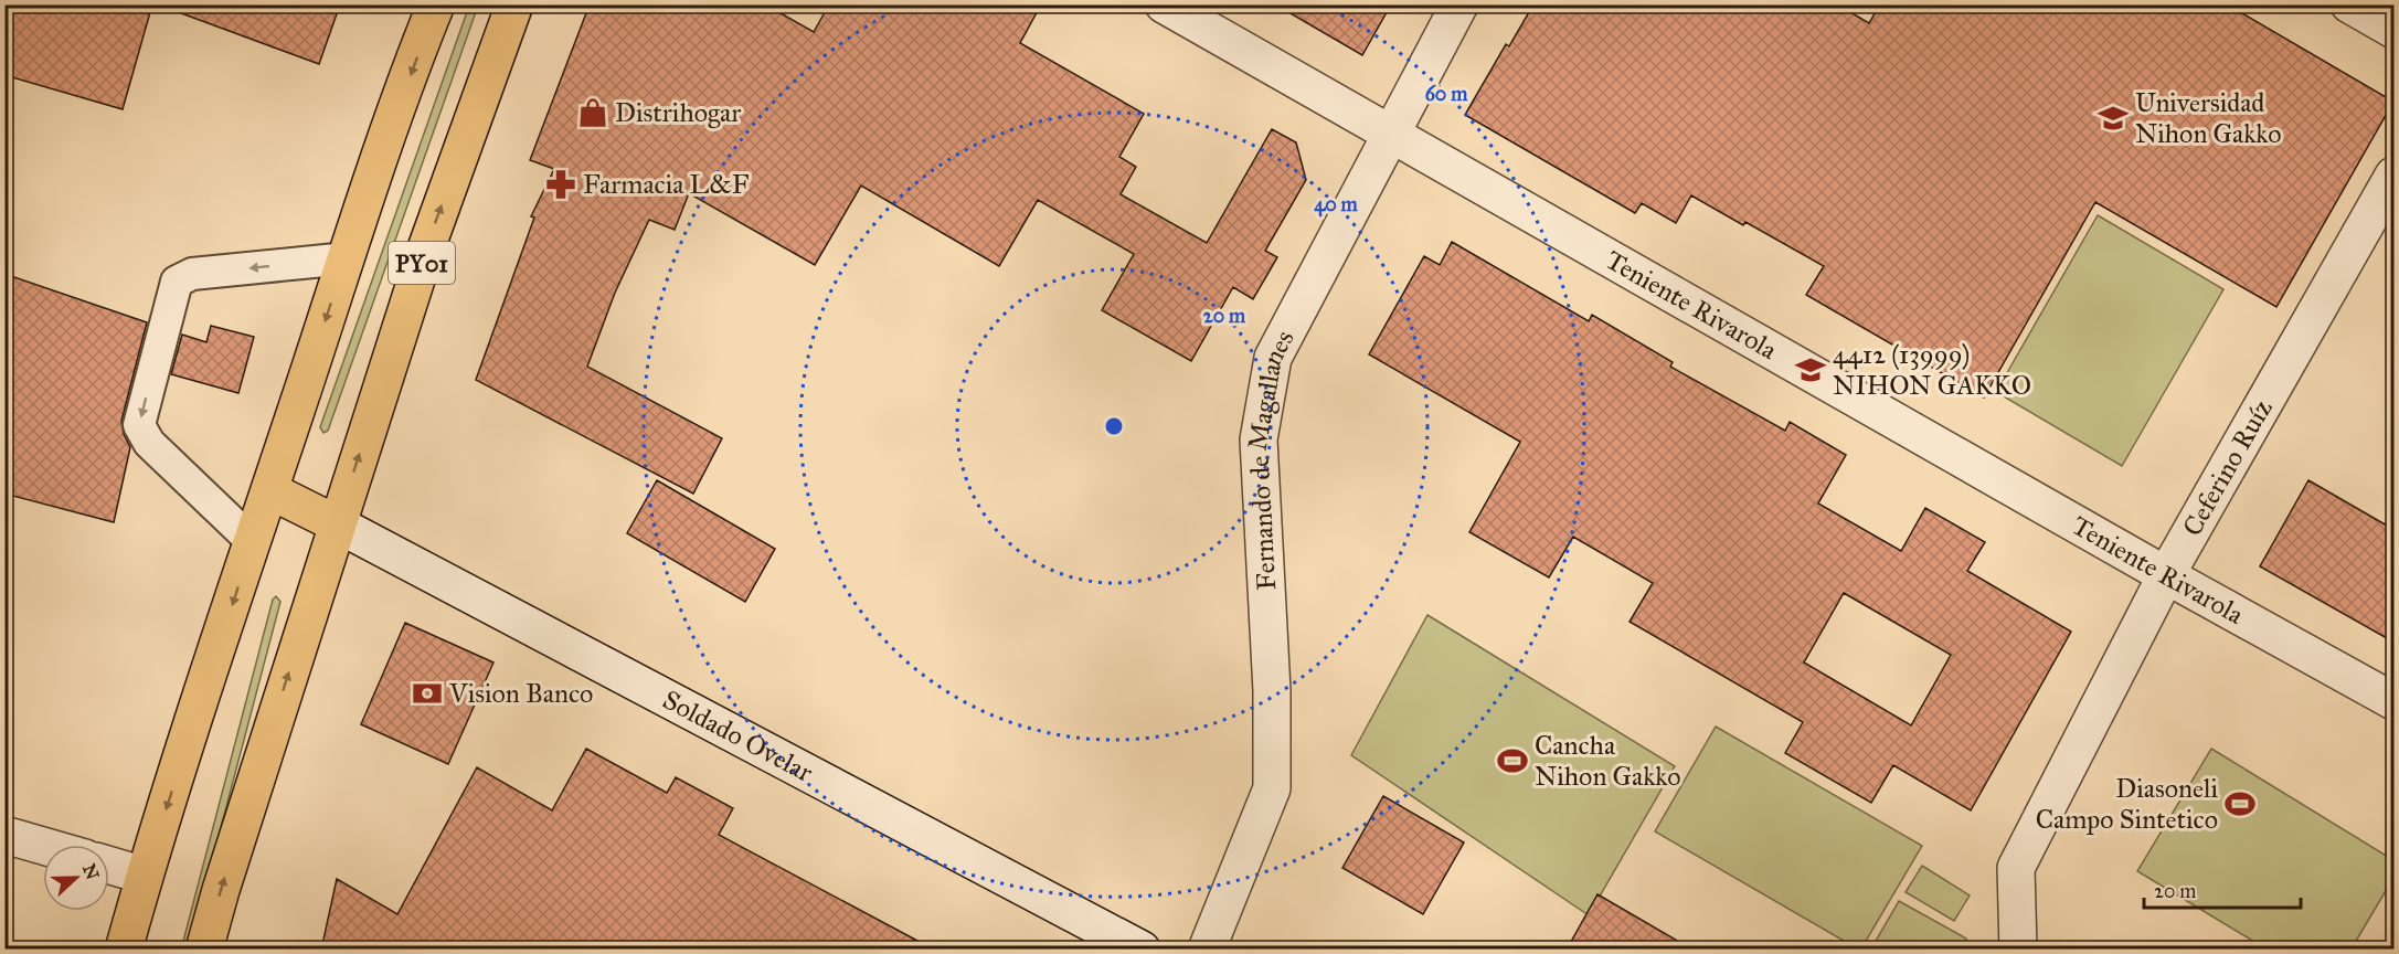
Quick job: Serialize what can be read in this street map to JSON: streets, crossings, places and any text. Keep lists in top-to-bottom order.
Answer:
{
  "streets": {
    "highway": ["PY01"],
    "street": [
      "Teniente Rivarola",
      "Fernando de Magallanes",
      "Ceferino Ruíz",
      "Soldado Ovelar"
    ]
  },
  "crossings": [
    ["PY01", "Soldado Ovelar"],
    ["Teniente Rivarola", "Fernando de Magallanes"],
    ["Teniente Rivarola", "Ceferino Ruíz"]
  ],
  "places": {
    "shop": ["Distrihogar"],
    "school or university": ["Universidad Nihon Gakko", "4412 (13999) NIHON GAKKO"],
    "pharmacy": ["Farmacia L&F"],
    "bank": ["Vision Banco"],
    "sports": ["Cancha Nihon Gakko", "Diasoneli Campo Sintetico"]
  },
  "scale_bar": "20 m",
  "north": "right",
  "rings": ["60 m", "40 m", "20 m"]
}
